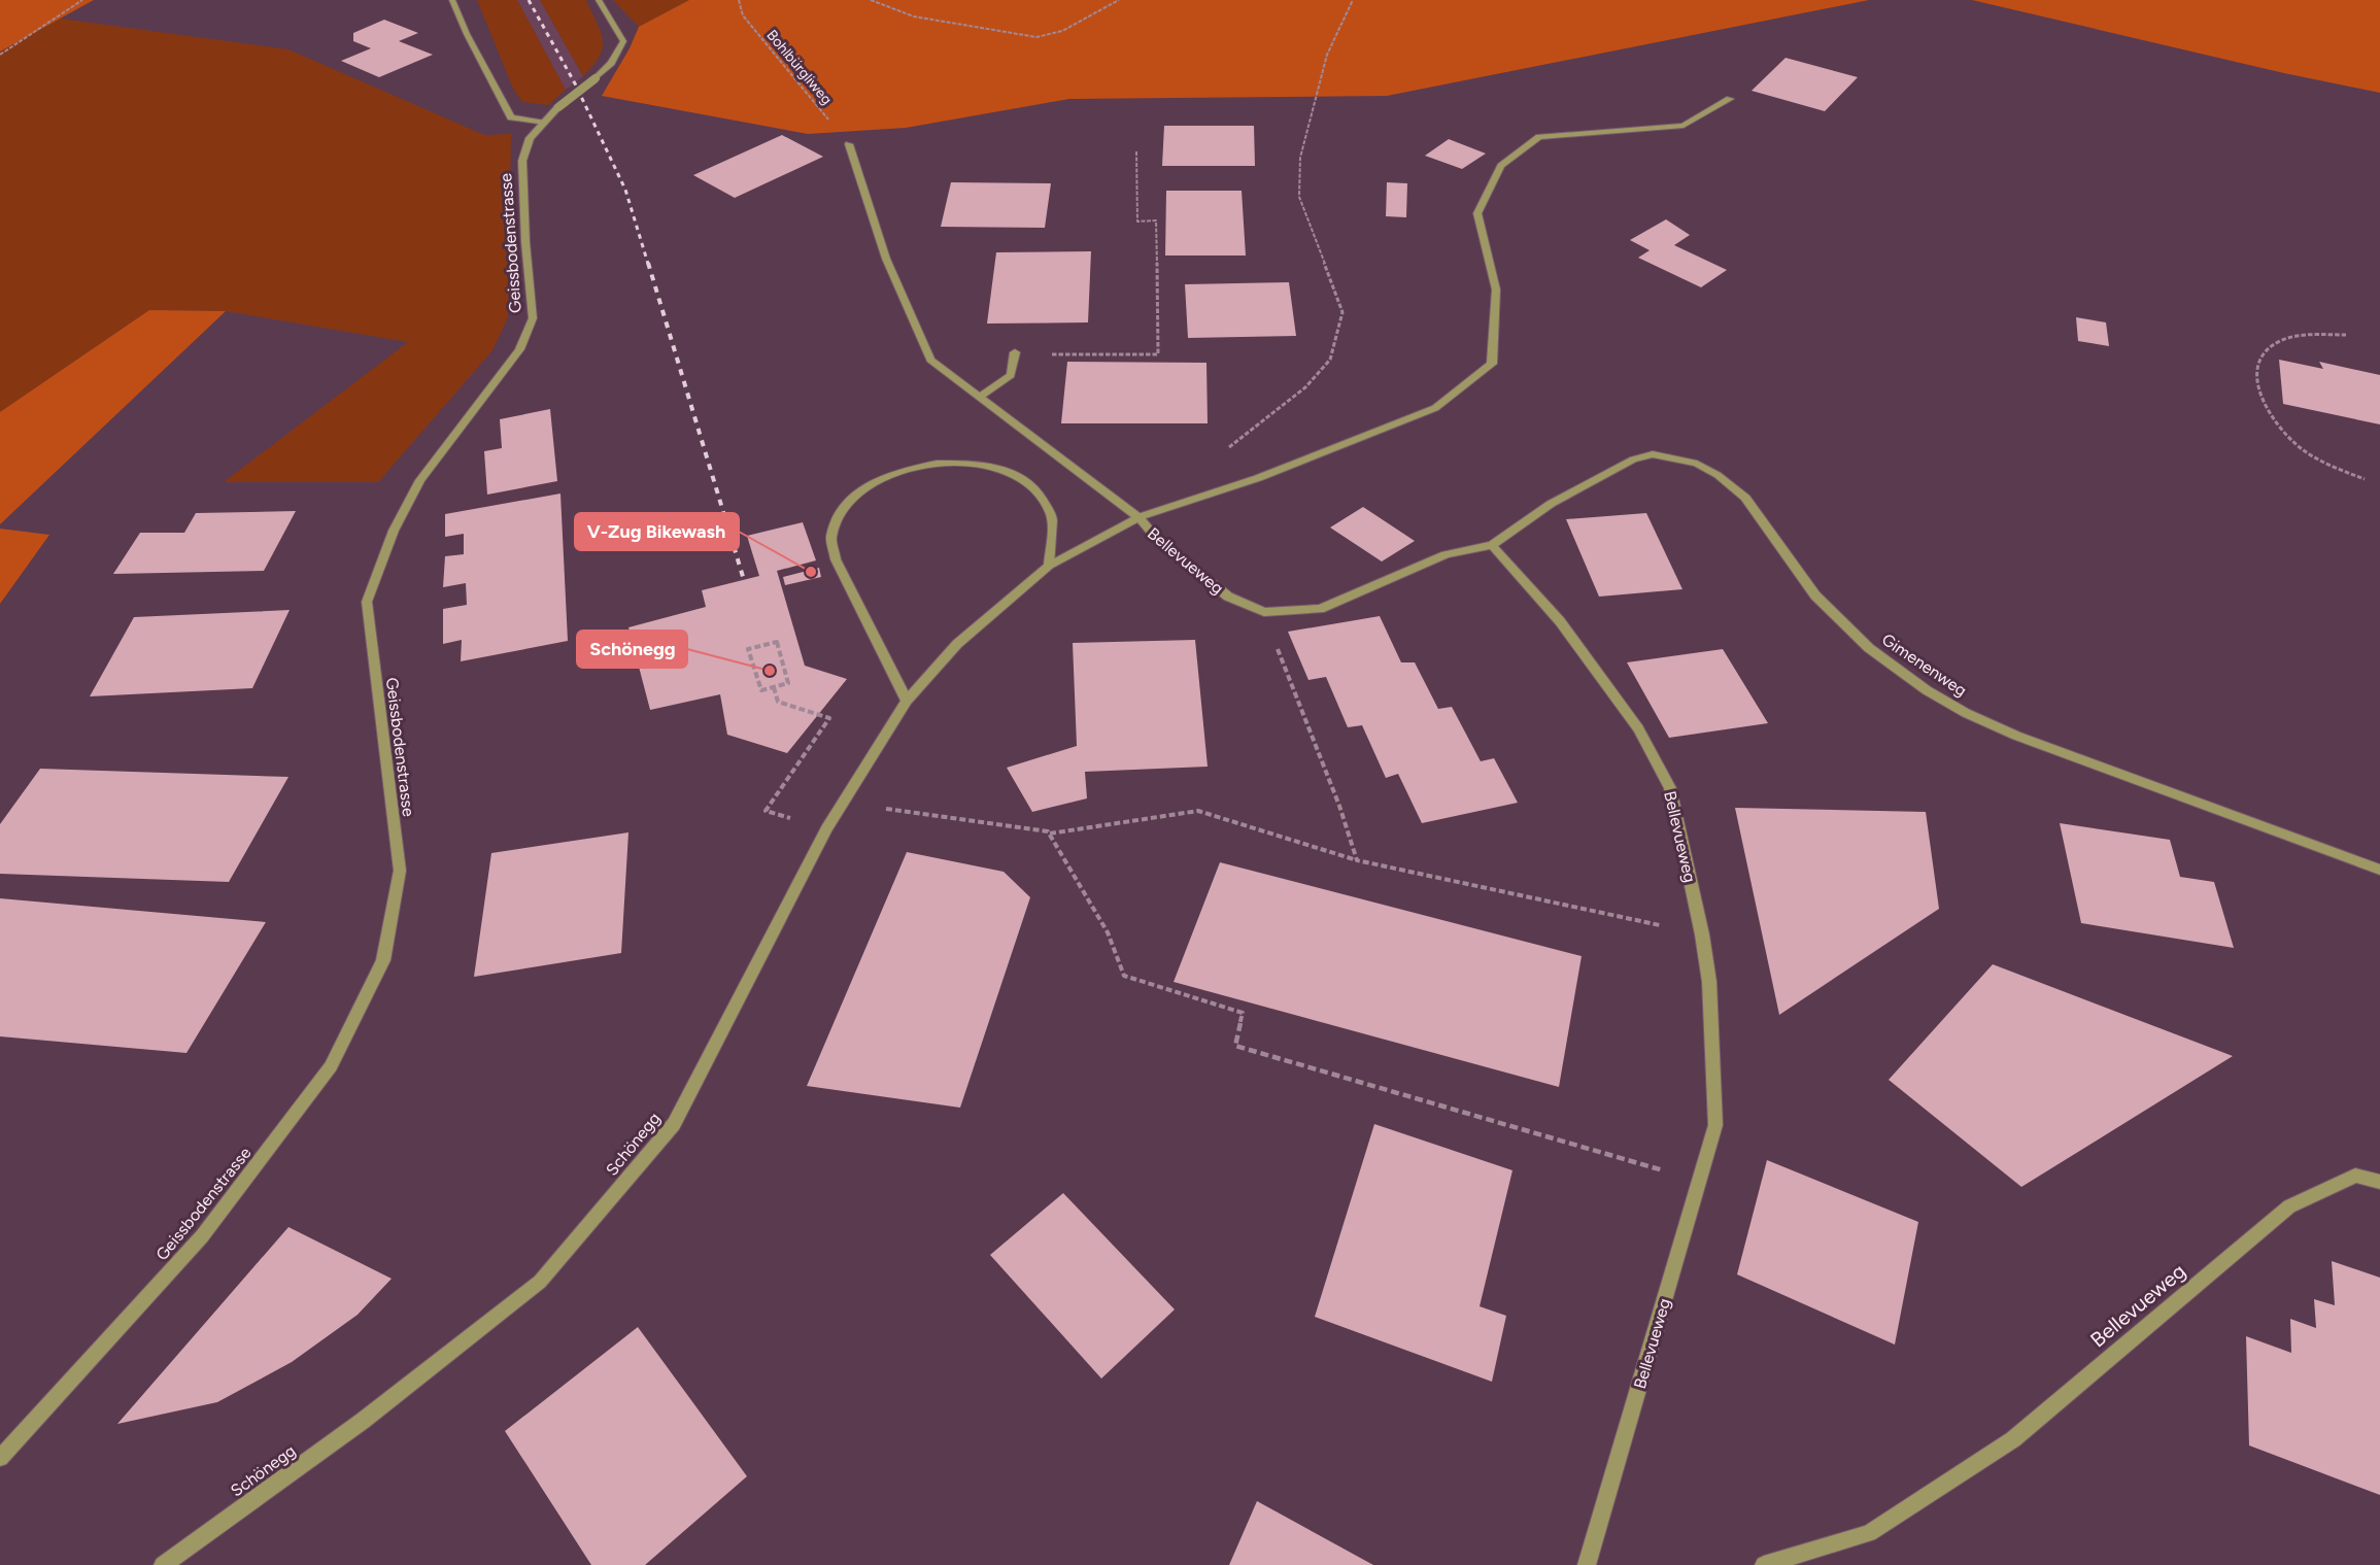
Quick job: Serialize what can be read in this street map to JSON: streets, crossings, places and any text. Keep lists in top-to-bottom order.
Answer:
{
  "streets": {
    "street": [
      "Geissbodenstrasse",
      "Bellevueweg",
      "Gimenenweg",
      "Schönegg"
    ],
    "path": ["Bohlbürgliweg"]
  },
  "crossings": [
    ["Bohlbürgliweg", "Bellevueweg"],
    ["Bellevueweg", "Gimenenweg"],
    ["Bellevueweg", "Schönegg"]
  ],
  "places": ["V-Zug Bikewash", "Schönegg"]
}
